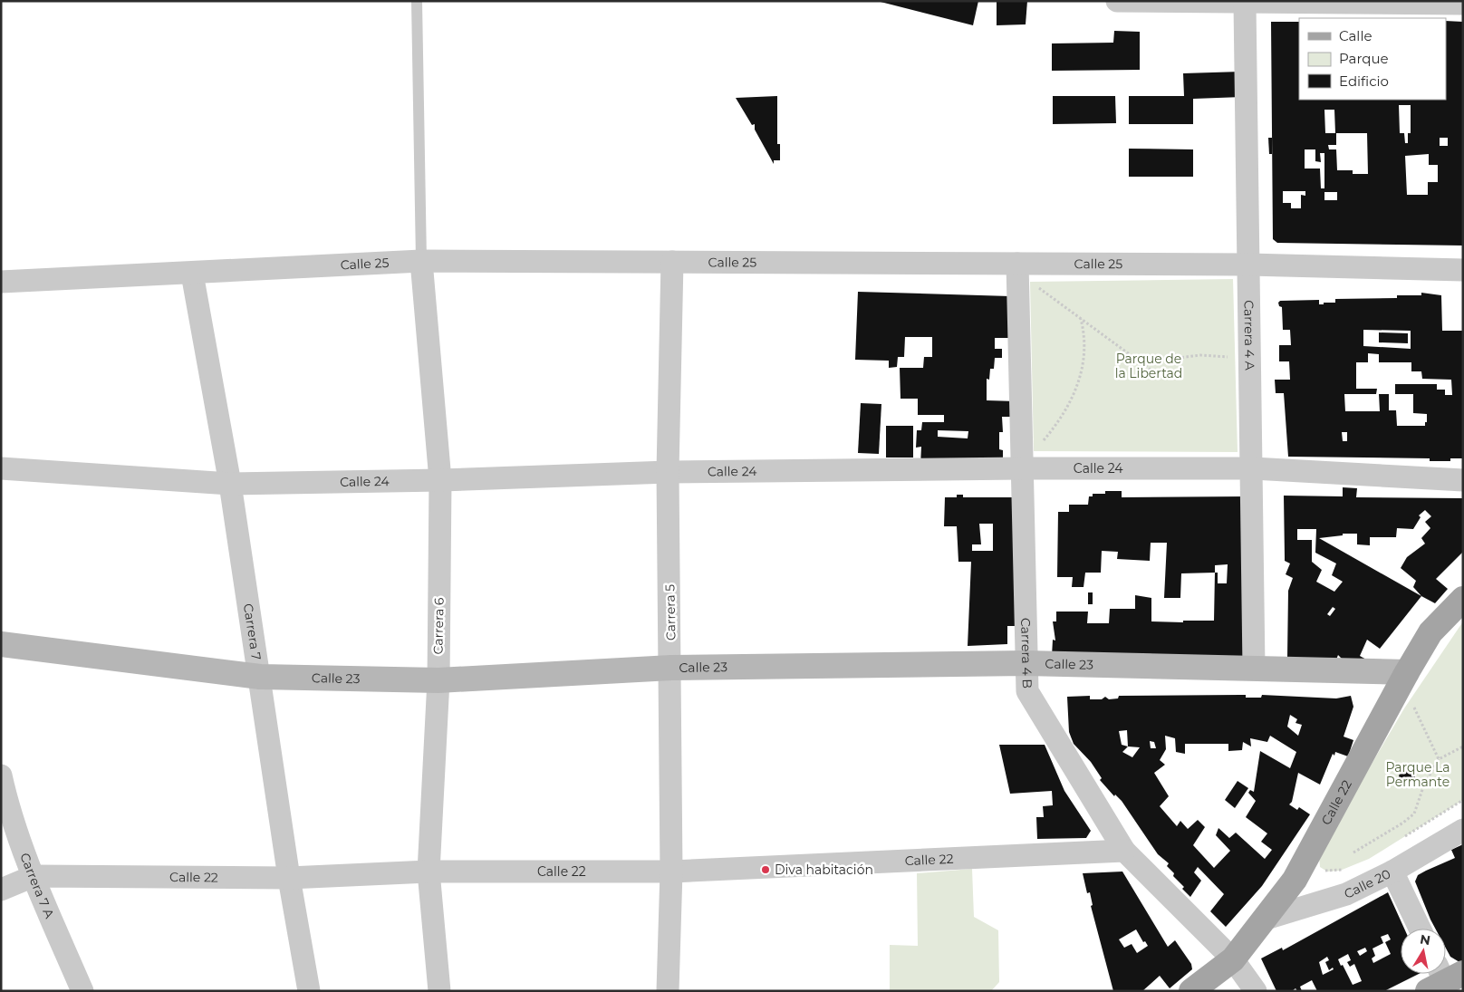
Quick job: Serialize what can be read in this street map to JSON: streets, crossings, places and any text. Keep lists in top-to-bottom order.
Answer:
{
  "streets": {
    "main road": ["Calle 22"],
    "street": [
      "Calle 25",
      "Carrera 4 A",
      "Calle 24",
      "Carrera 5",
      "Carrera 6",
      "Carrera 7",
      "Carrera 4 B",
      "Calle 23",
      "Calle 20",
      "Carrera 7 A"
    ]
  },
  "crossings": [
    ["Calle 25", "Carrera 4 A"],
    ["Calle 25", "Carrera 5"],
    ["Calle 25", "Carrera 6"],
    ["Calle 25", "Carrera 7"],
    ["Calle 25", "Carrera 4 B"],
    ["Carrera 4 A", "Calle 24"],
    ["Carrera 4 A", "Calle 23"],
    ["Calle 24", "Carrera 5"],
    ["Calle 24", "Carrera 6"],
    ["Calle 24", "Carrera 7"],
    ["Calle 24", "Carrera 4 B"],
    ["Carrera 5", "Calle 23"],
    ["Carrera 5", "Calle 22"],
    ["Carrera 6", "Calle 23"],
    ["Carrera 6", "Calle 22"],
    ["Carrera 7", "Calle 23"],
    ["Carrera 7", "Calle 22"],
    ["Carrera 4 B", "Calle 23"],
    ["Carrera 4 B", "Calle 22"],
    ["Calle 23", "Calle 22"],
    ["Calle 22", "Calle 20"],
    ["Calle 22", "Carrera 7 A"]
  ],
  "parks": ["Parque de la Libertad", "Parque La Permante"],
  "places": ["Diva habitación"],
  "legend": ["Calle", "Parque", "Edificio"],
  "north": "top"
}
